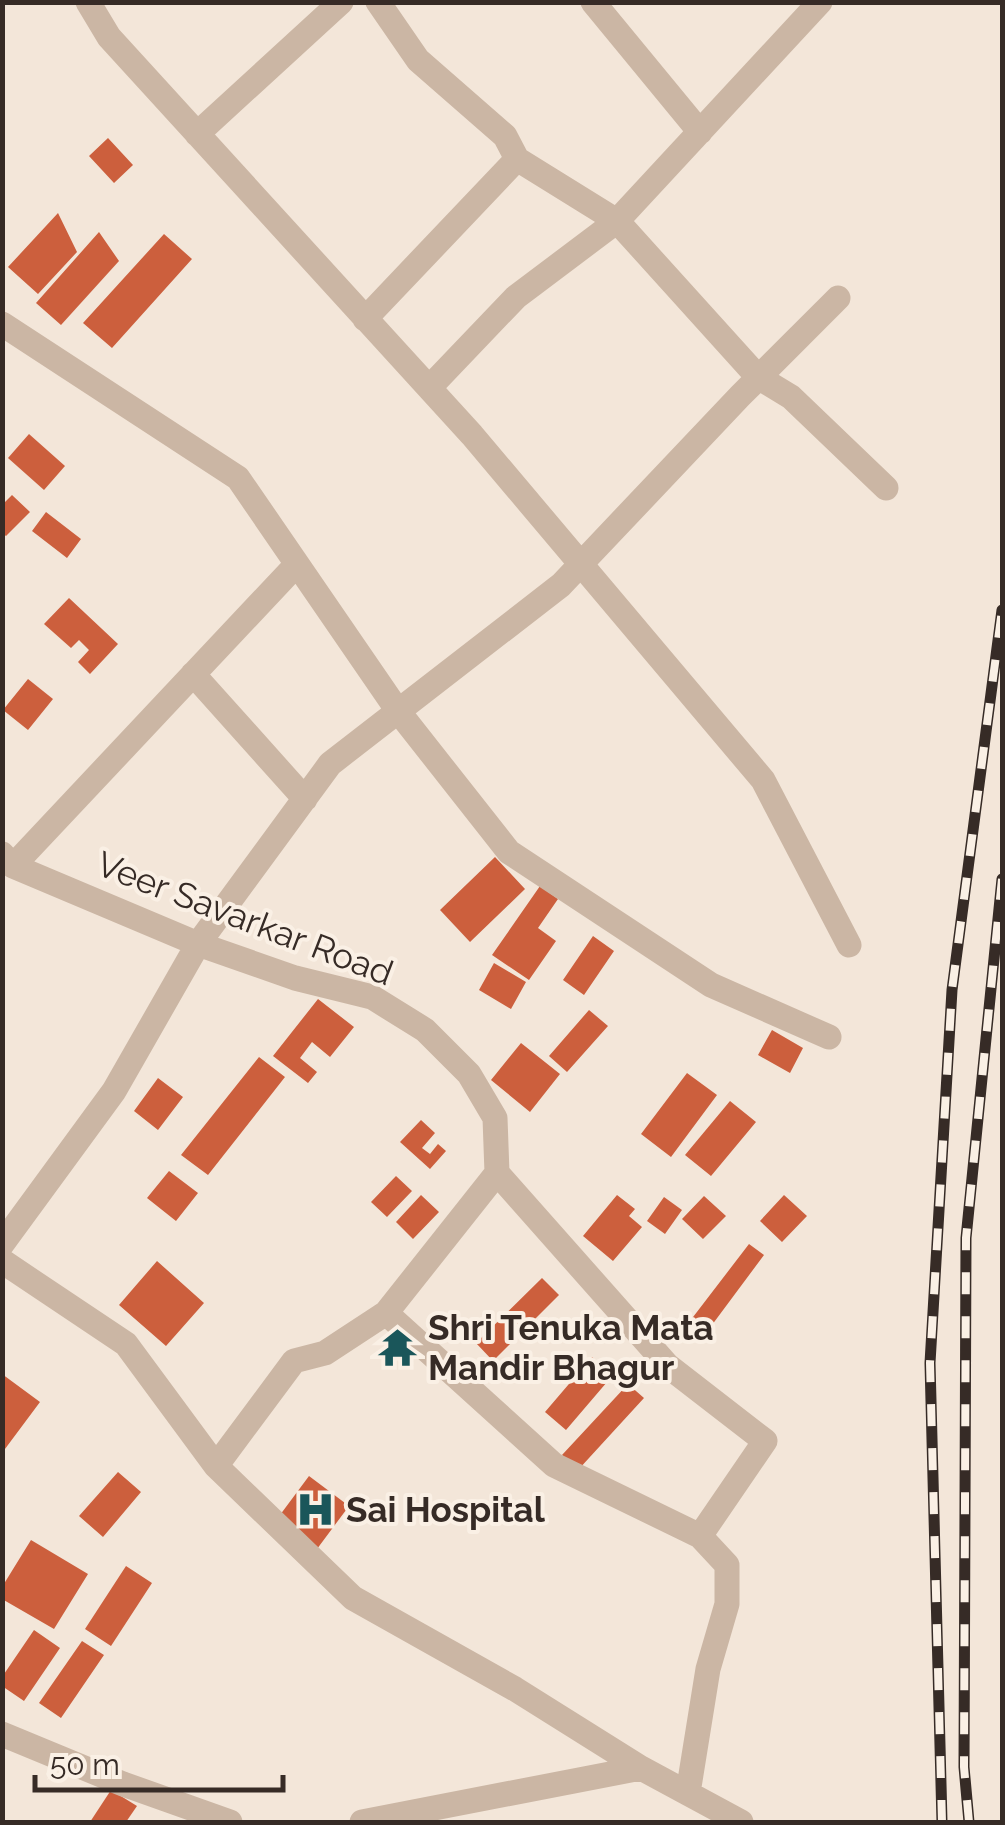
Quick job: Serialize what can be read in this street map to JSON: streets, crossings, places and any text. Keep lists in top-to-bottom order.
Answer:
{
  "streets": {
    "street": ["Veer Savarkar Road"]
  },
  "places": {
    "temple": ["Shri Tenuka Mata Mandir Bhagur"],
    "hospital": ["Sai Hospital"]
  },
  "scale_bar": "50 m"
}
